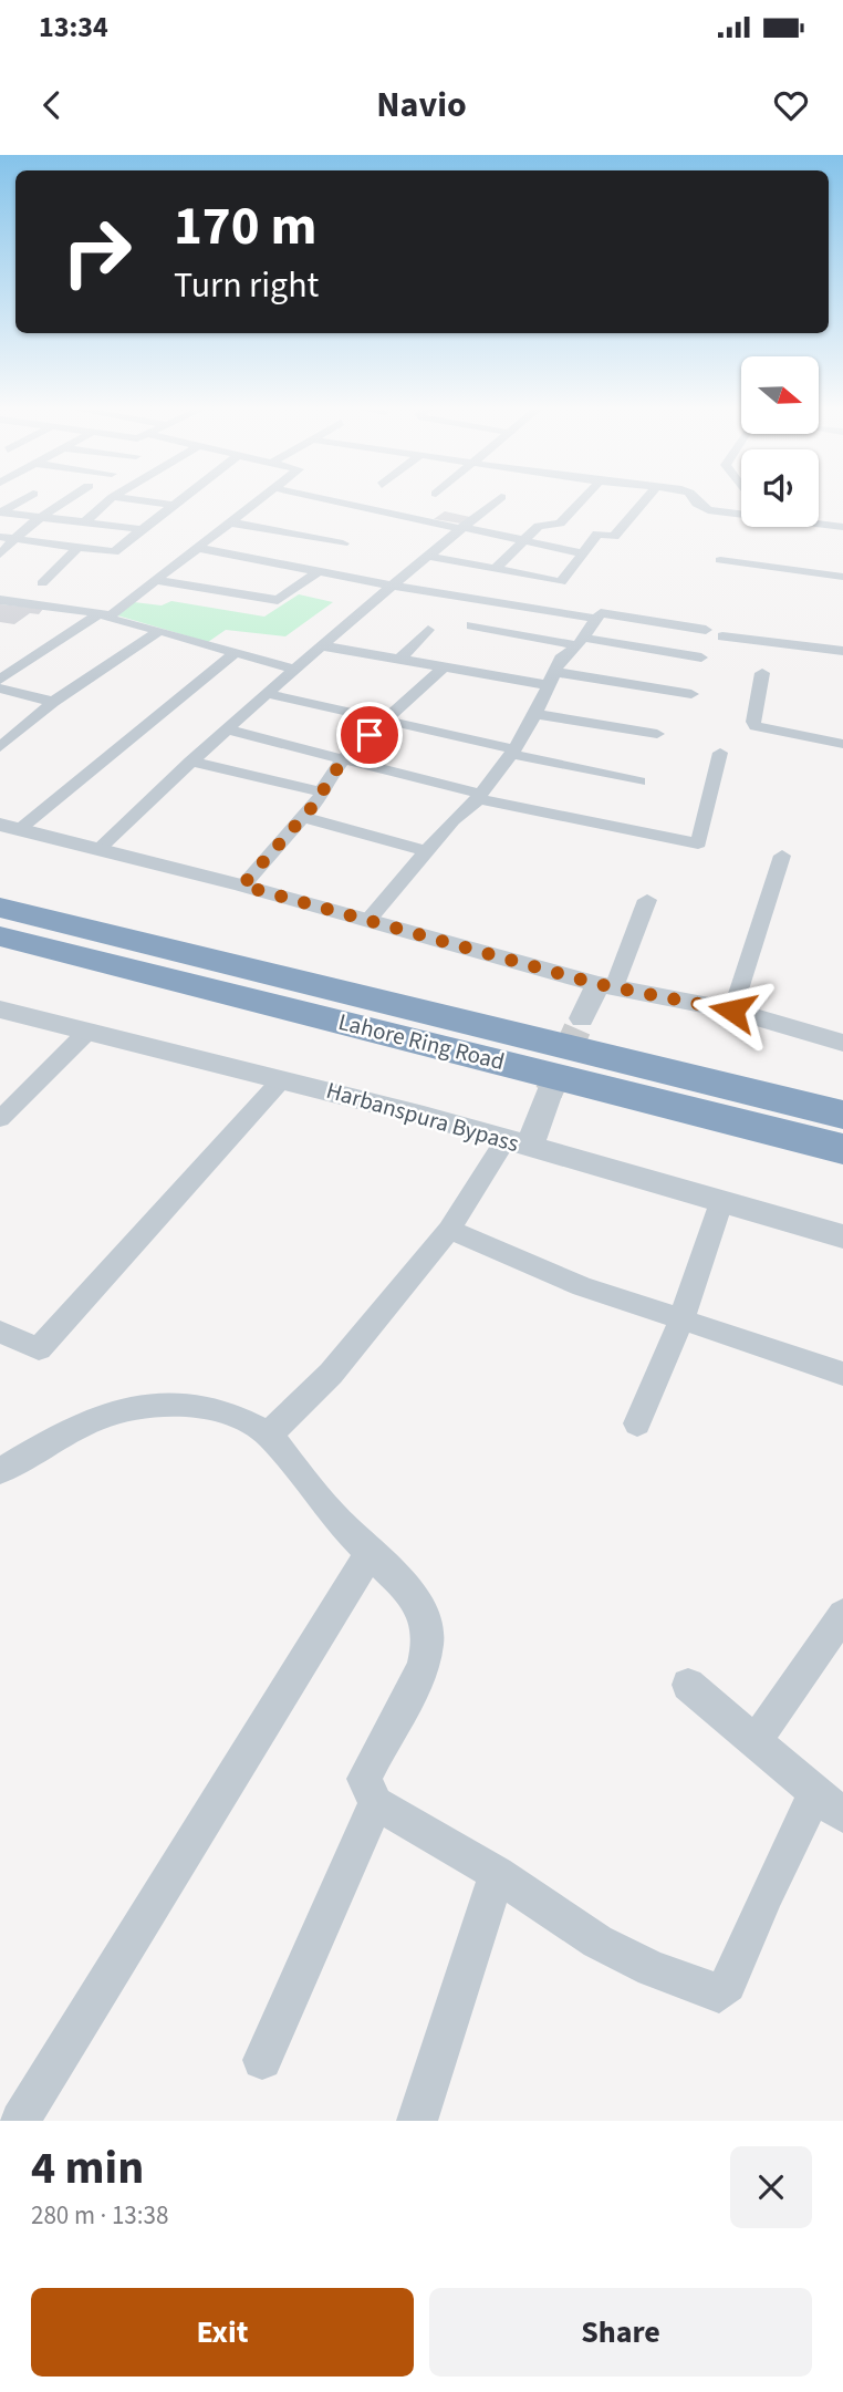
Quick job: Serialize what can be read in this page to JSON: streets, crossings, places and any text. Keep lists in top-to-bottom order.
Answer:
{
  "streets": {
    "highway": ["Lahore Ring Road"],
    "street": ["Harbanspura Bypass"]
  },
  "north": "right",
  "page": {
    "status": "13:34",
    "header": "Navio",
    "turn": ["170 m", "Turn right"],
    "heading": ["4 min", "280 m · 13:38"],
    "buttons": ["Exit", "Share"]
  }
}
